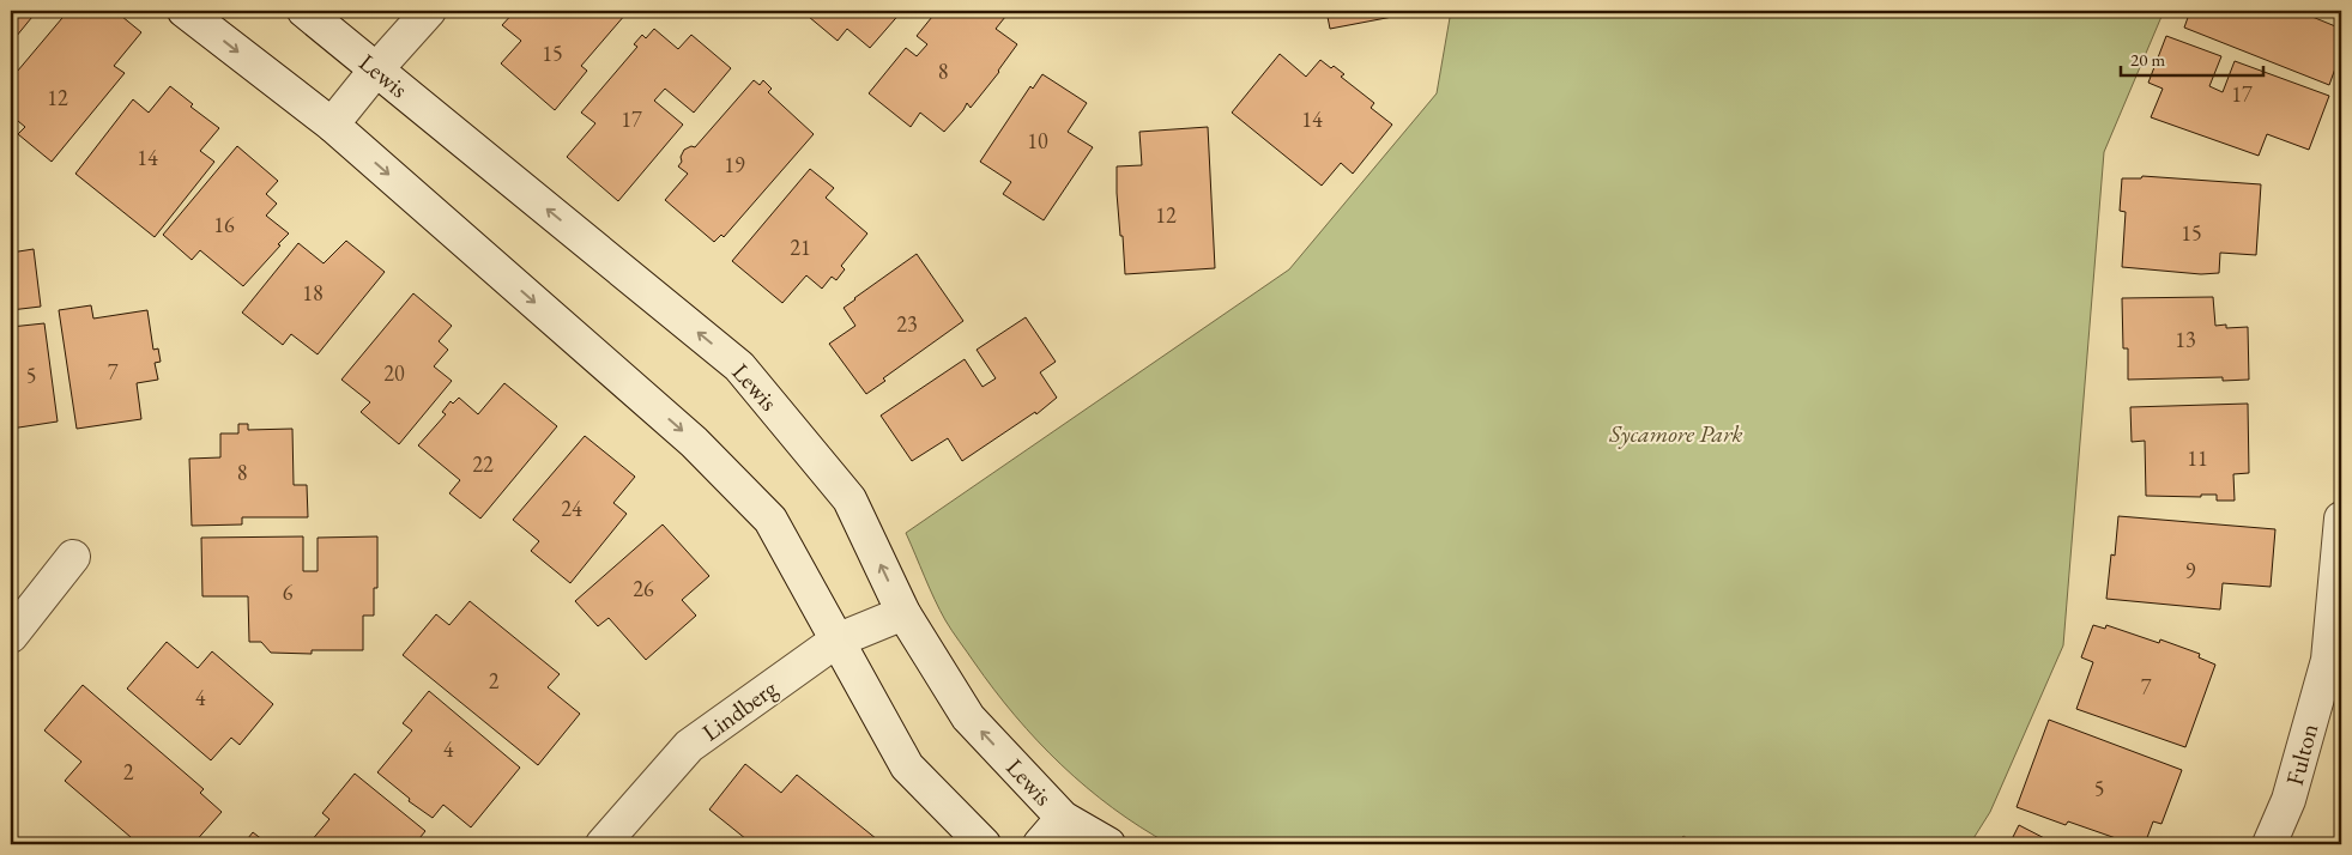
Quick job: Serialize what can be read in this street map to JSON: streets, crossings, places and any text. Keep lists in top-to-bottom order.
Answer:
{
  "streets": {
    "street": ["Lewis", "Lindberg", "Fulton"]
  },
  "crossings": [
    ["Lewis", "Lindberg"]
  ],
  "parks": ["Sycamore Park"],
  "house_numbers": [
    "15",
    "8",
    "17",
    "12",
    "17",
    "14",
    "10",
    "14",
    "19",
    "12",
    "16",
    "15",
    "21",
    "18",
    "23",
    "13",
    "7",
    "20",
    "5",
    "11",
    "22",
    "8",
    "24",
    "9",
    "26",
    "6",
    "2",
    "7",
    "4",
    "4",
    "2",
    "5"
  ],
  "scale_bar": "20 m"
}
